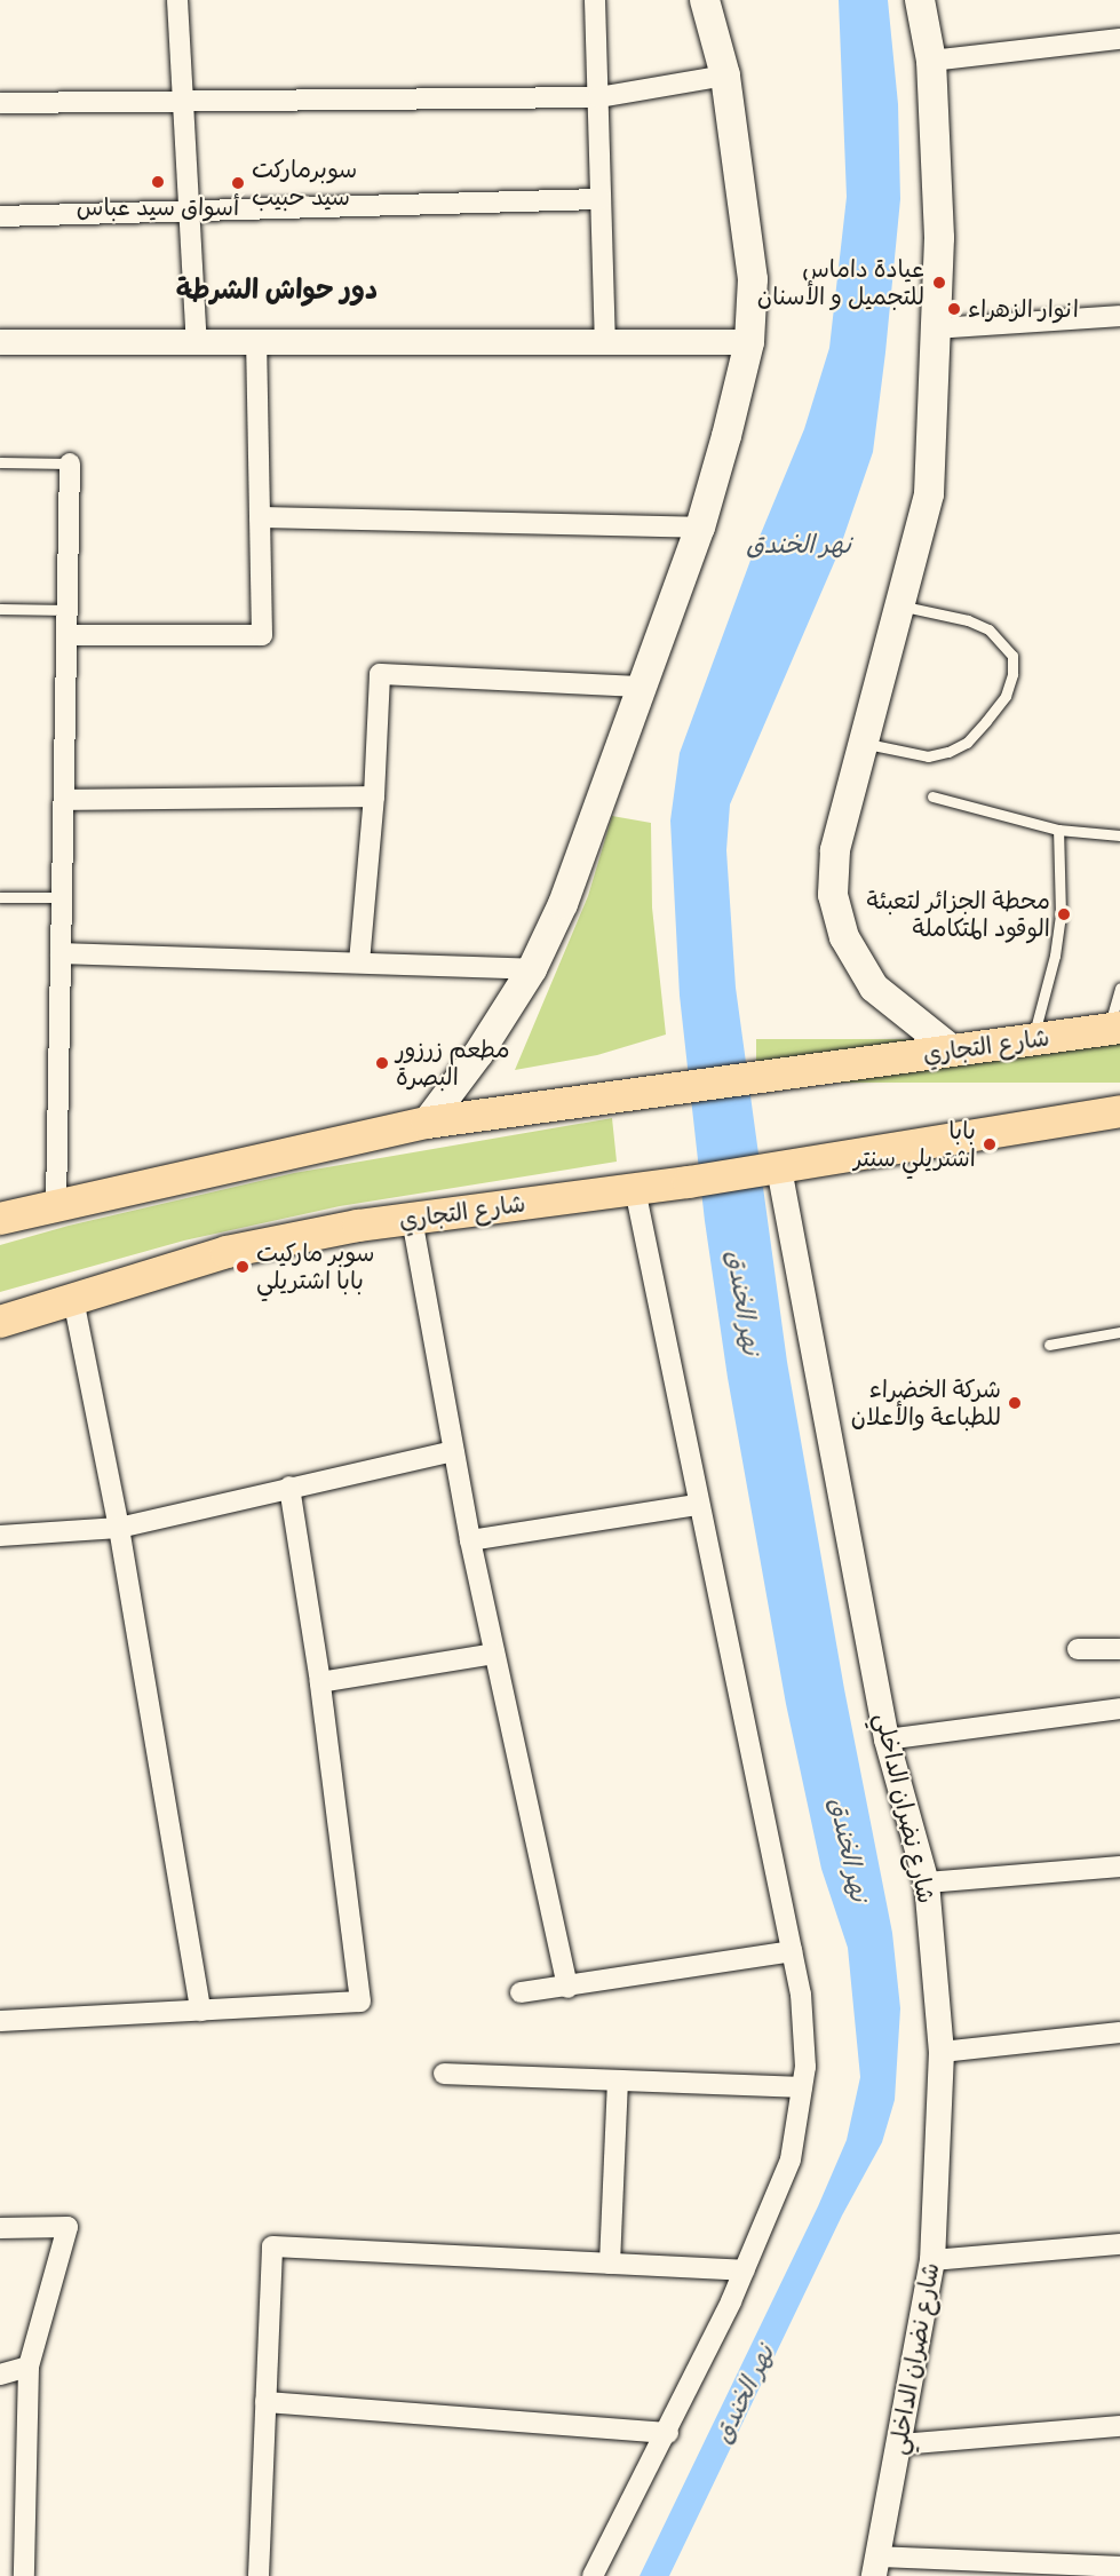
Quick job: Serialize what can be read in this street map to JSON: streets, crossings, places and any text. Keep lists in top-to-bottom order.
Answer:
{
  "streets": {
    "main road": ["شارع التجاري"],
    "street": ["شارع نضران الداخلي"]
  },
  "crossings": [
    ["شارع التجاري", "شارع نضران الداخلي"]
  ],
  "districts": ["دور حواش الشرطة"],
  "water": ["نهر الخندق"],
  "places": [
    "أسواق سيد عباس",
    "سوبرماركت سيد حبيب",
    "عيادة داماس للتجميل و الأسنان",
    "انوار الزهراء",
    "محطة الجزائر لتعبئة الوقود المتكاملة",
    "مطعم زرزور البصرة",
    "بابا اشتريلي سنتر",
    "سوبر ماركيت بابا اشتريلي",
    "شركة الخضراء للطباعة والأعلان"
  ]
}
